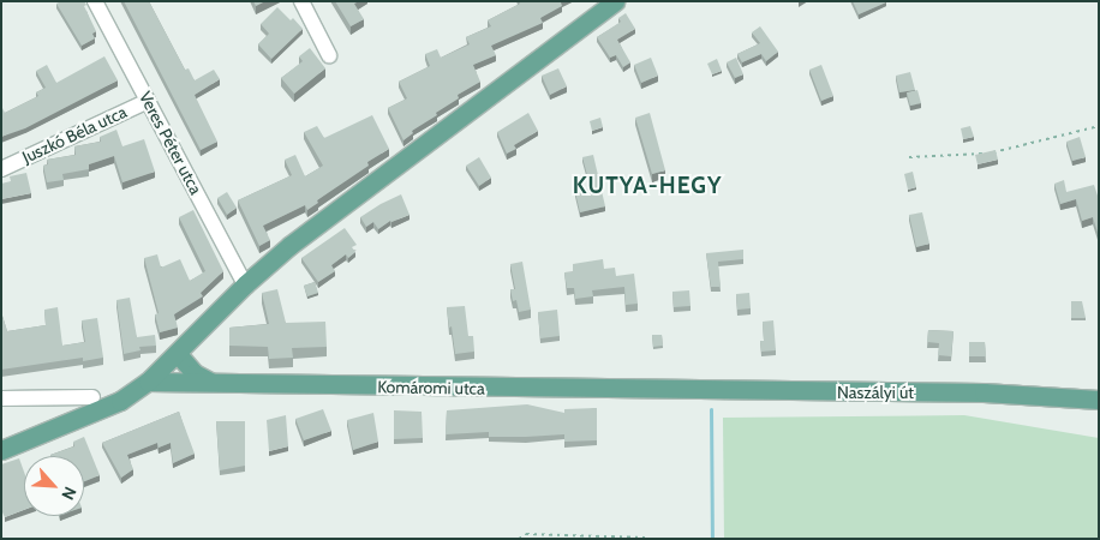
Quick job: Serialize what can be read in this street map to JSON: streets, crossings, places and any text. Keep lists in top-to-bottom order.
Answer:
{
  "streets": {
    "main road": ["Komáromi utca", "Naszályi út"],
    "street": ["Juszkó Béla utca", "Veres Péter utca"]
  },
  "crossings": [
    ["Juszkó Béla utca", "Veres Péter utca"],
    ["Komáromi utca", "Naszályi út"]
  ],
  "districts": ["KUTYA-HEGY"],
  "north": "bottom right"
}
